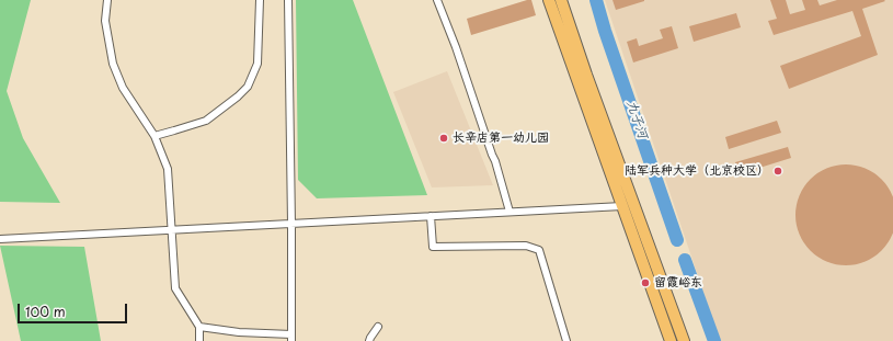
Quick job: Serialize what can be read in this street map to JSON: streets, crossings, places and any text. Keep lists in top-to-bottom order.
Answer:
{
  "water": ["九子河"],
  "places": ["长辛店第一幼儿园", "陆军兵种大学（北京校区）", "留霞峪东"],
  "scale_bar": "100 m"
}
